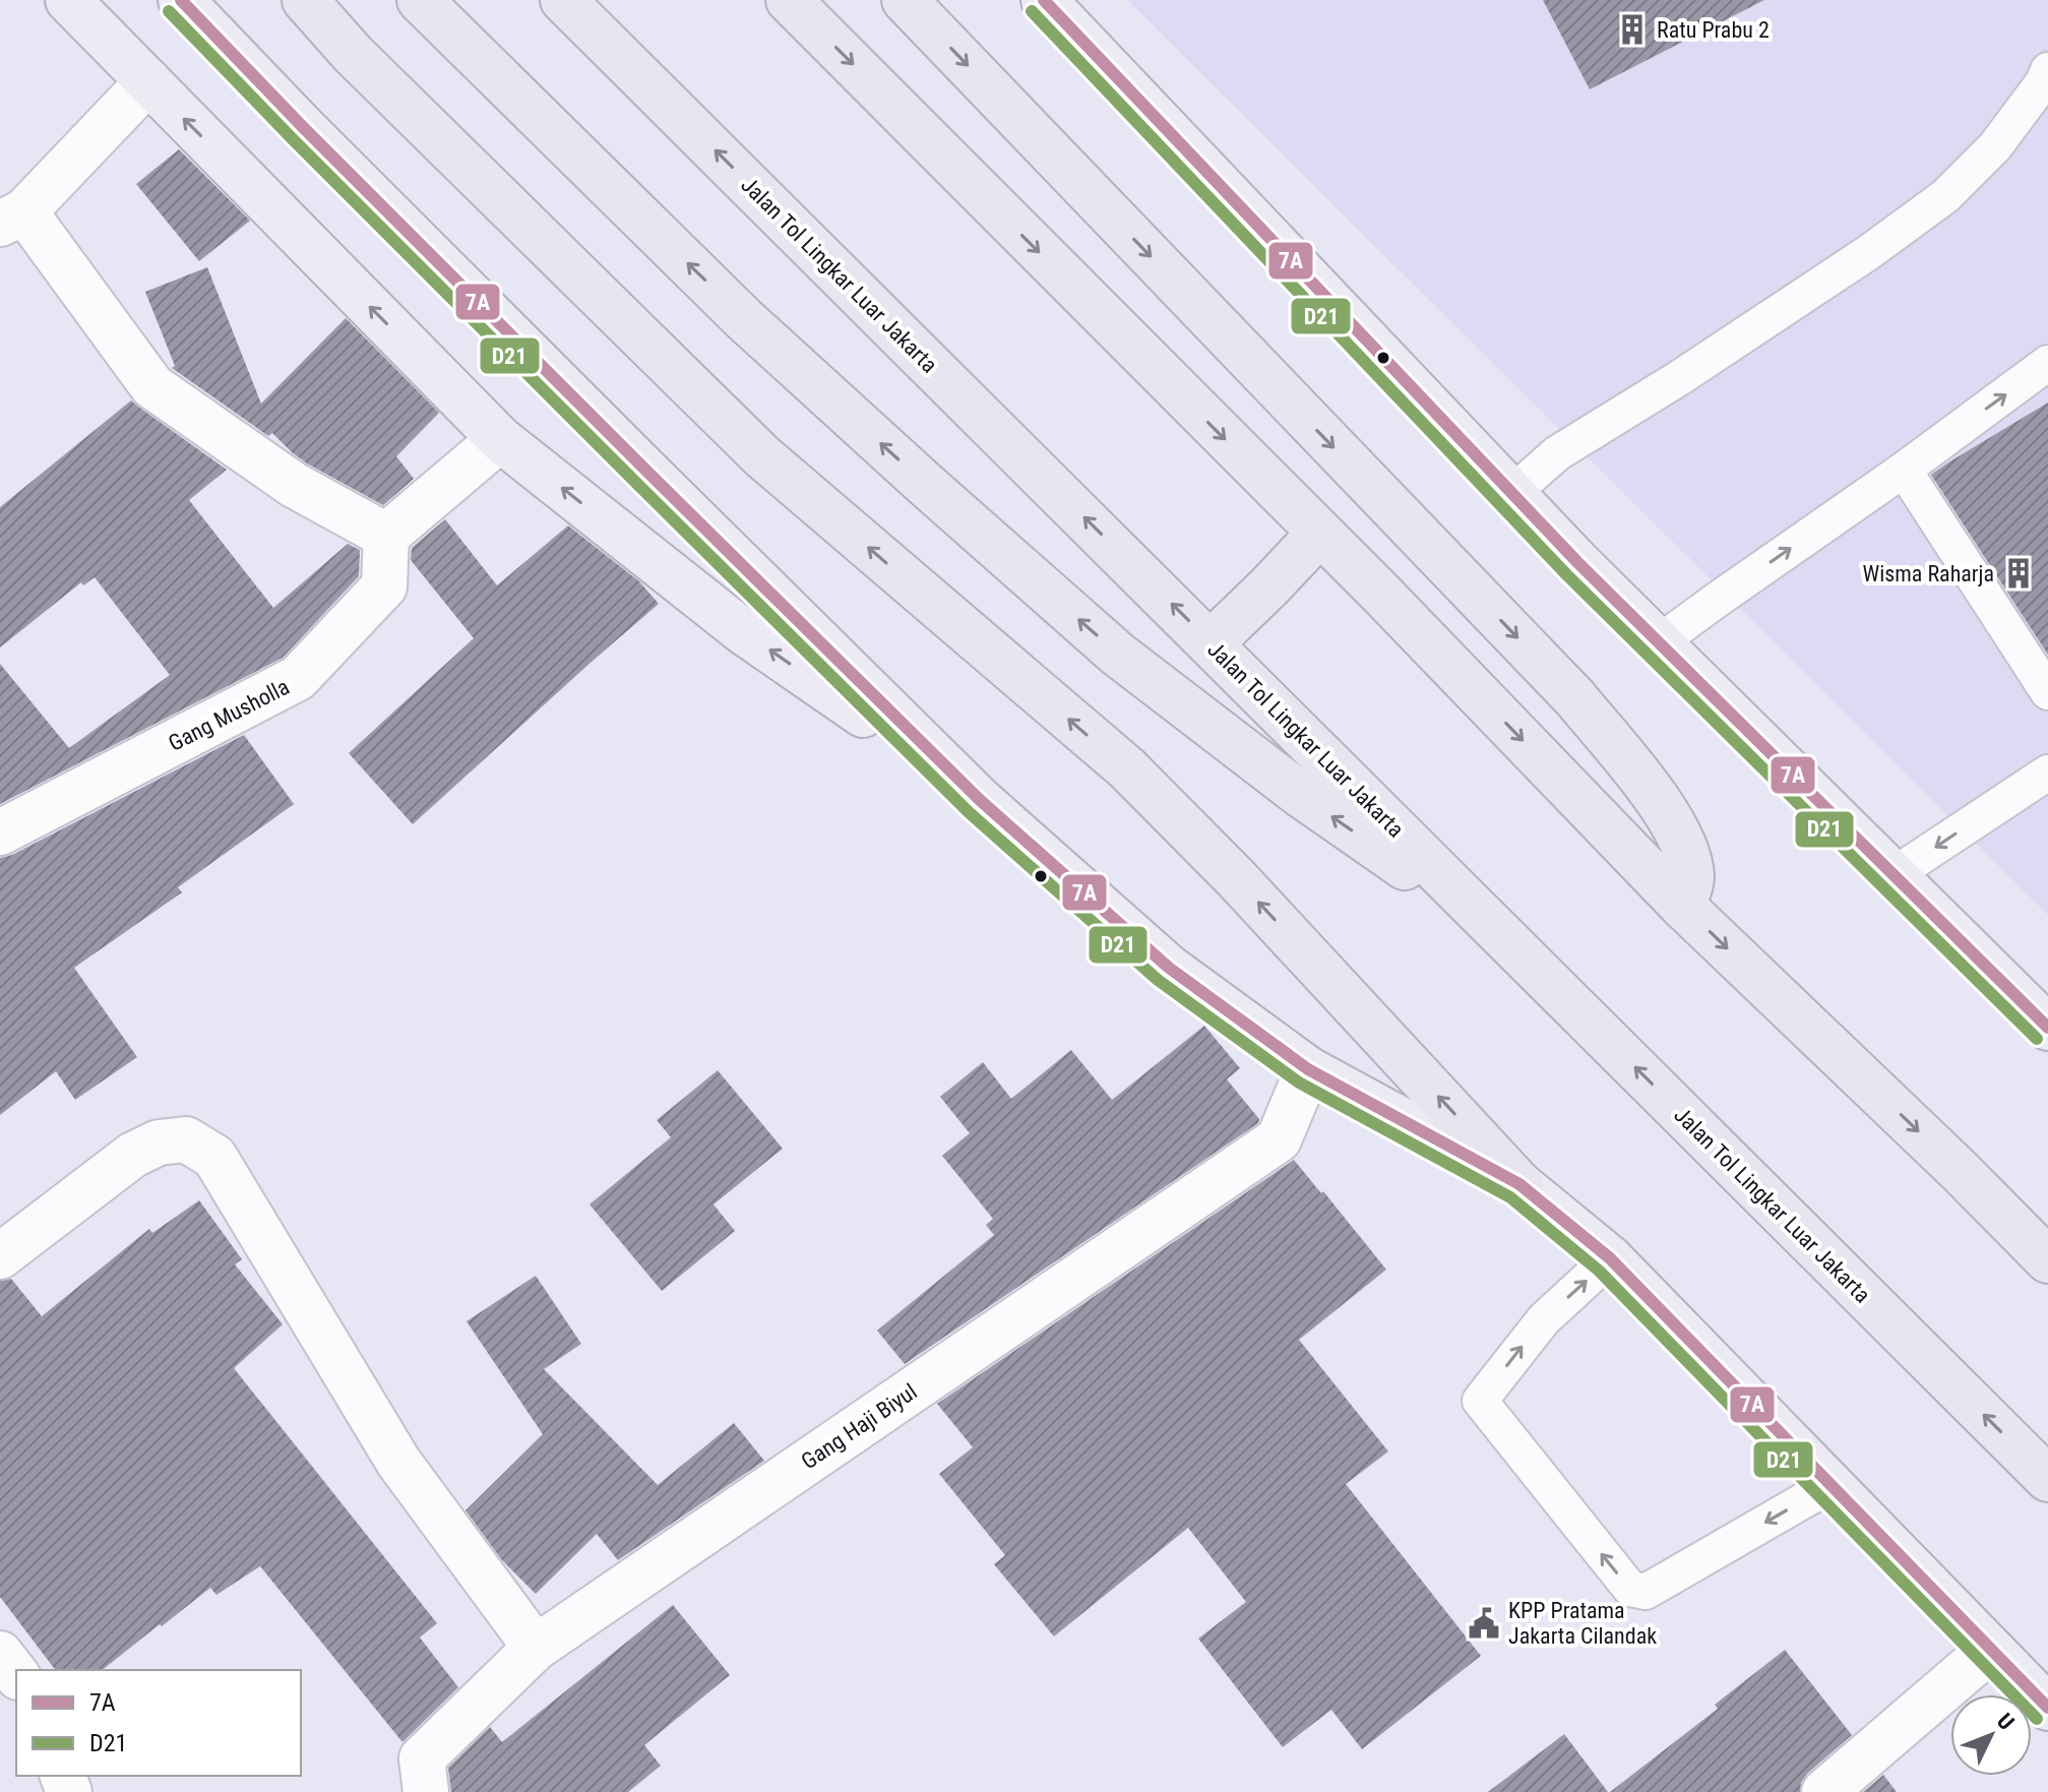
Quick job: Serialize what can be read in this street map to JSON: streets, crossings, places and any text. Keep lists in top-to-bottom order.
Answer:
{
  "streets": {
    "highway": ["Jalan Tol Lingkar Luar Jakarta"],
    "street": ["Gang Musholla", "Gang Haji Biyul"]
  },
  "places": {
    "building": ["Ratu Prabu 2", "Wisma Raharja"],
    "public building": ["KPP Pratama Jakarta Cilandak"]
  },
  "lines": ["transit line 7A", "transit line D21"],
  "legend": ["7A", "D21"],
  "north": "top right"
}
